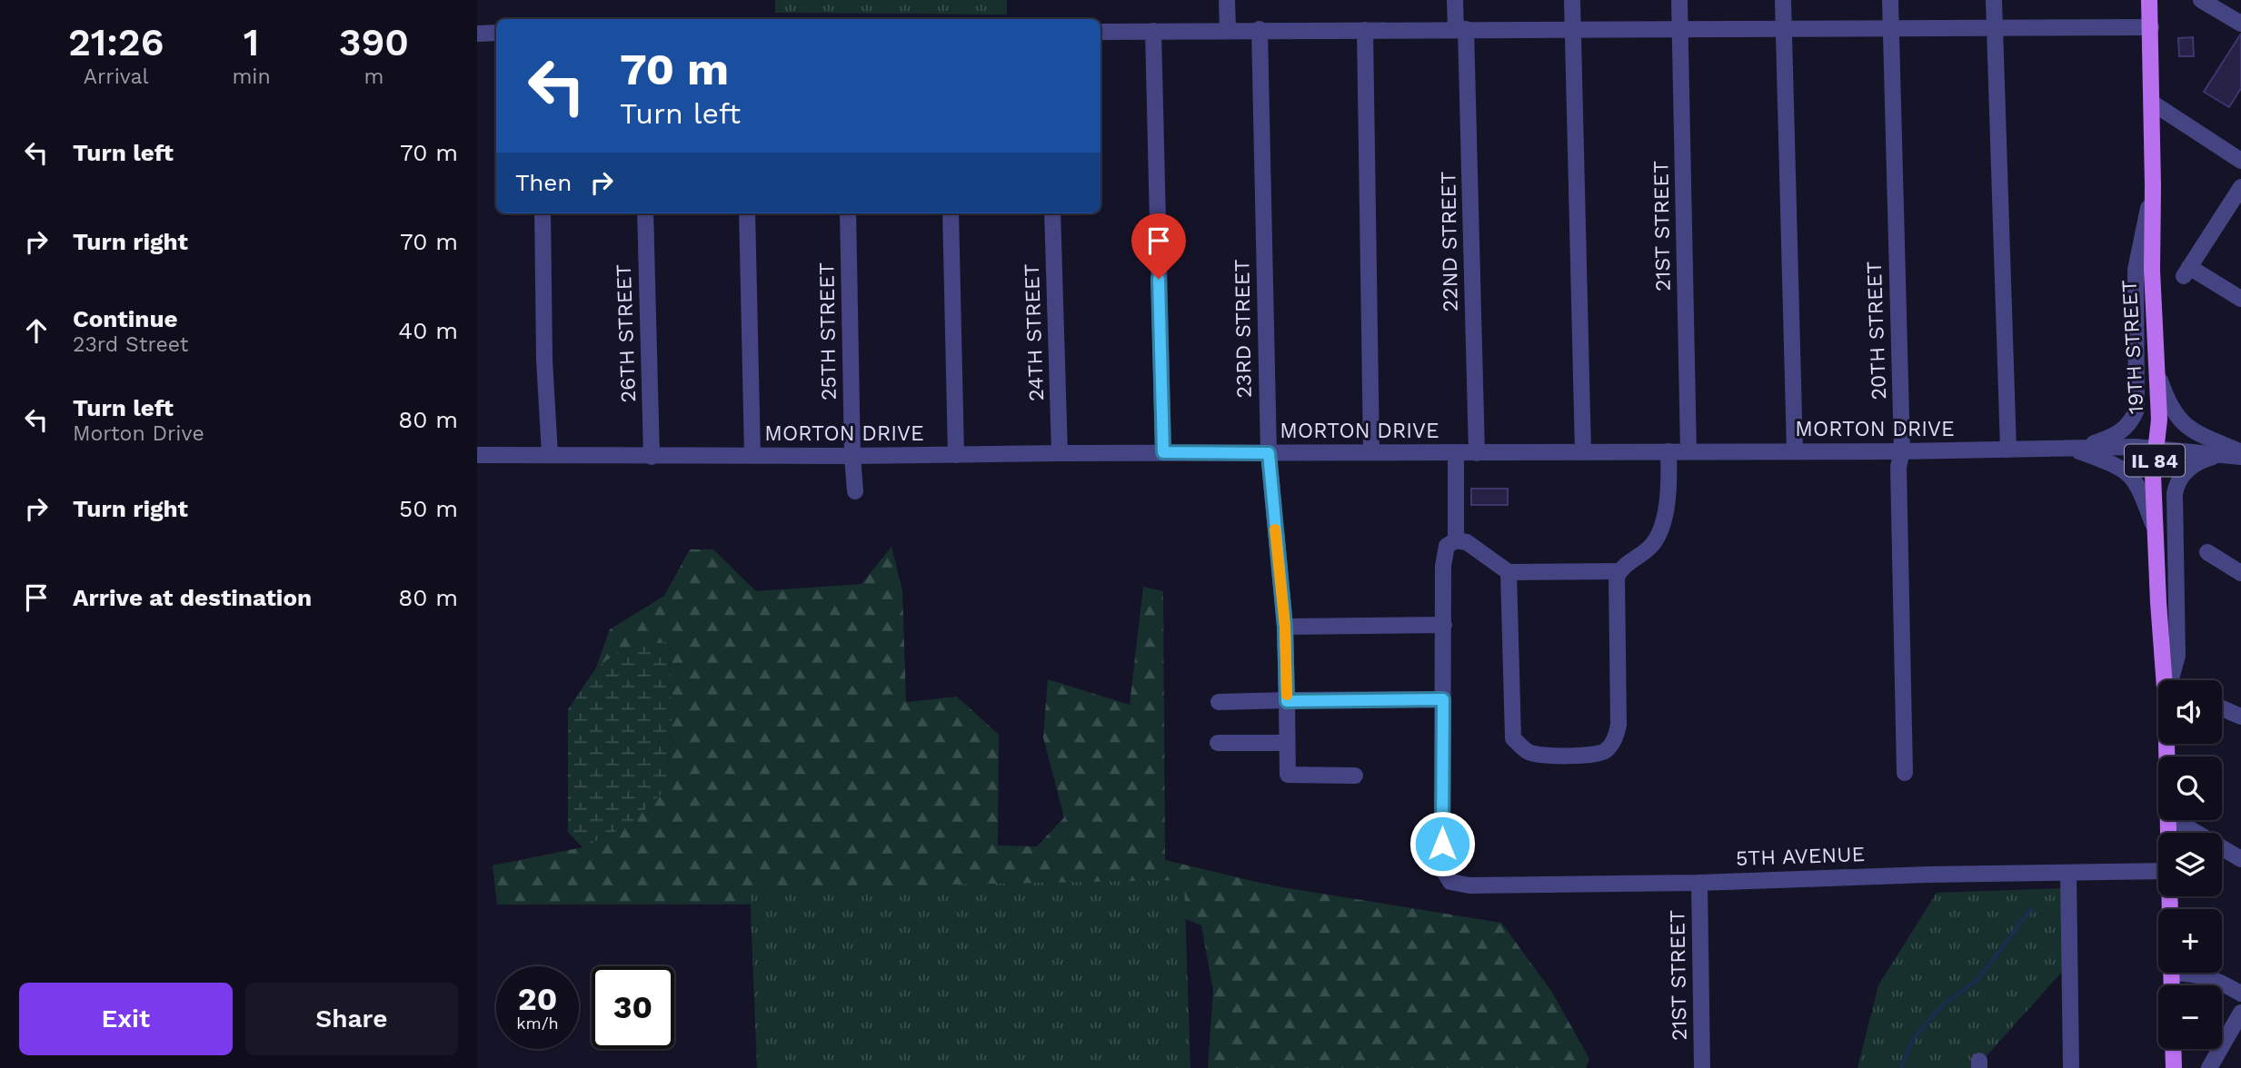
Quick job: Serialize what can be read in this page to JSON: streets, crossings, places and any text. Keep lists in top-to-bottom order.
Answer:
{
  "streets": {
    "main road": ["19TH STREET", "IL 84"],
    "street": [
      "21ST STREET",
      "22ND STREET",
      "23RD STREET",
      "20TH STREET",
      "25TH STREET",
      "24TH STREET",
      "26TH STREET",
      "MORTON DRIVE",
      "5TH AVENUE"
    ]
  },
  "crossings": [
    ["21ST STREET", "MORTON DRIVE"],
    ["21ST STREET", "5TH AVENUE"],
    ["22ND STREET", "MORTON DRIVE"],
    ["23RD STREET", "MORTON DRIVE"],
    ["20TH STREET", "MORTON DRIVE"],
    ["25TH STREET", "MORTON DRIVE"],
    ["24TH STREET", "MORTON DRIVE"],
    ["26TH STREET", "MORTON DRIVE"],
    ["19TH STREET", "MORTON DRIVE"]
  ],
  "page": {
    "eta": [
      "21:26",
      "Arrival",
      "1",
      "min",
      "390",
      "m"
    ],
    "turn": ["70 m", "Turn left"],
    "list": [
      {
        "name": "Turn left",
        "value": "70 m"
      },
      {
        "name": "Turn right",
        "value": "70 m"
      },
      {
        "name": "Continue",
        "note": "23rd Street",
        "value": "40 m"
      },
      {
        "name": "Turn left",
        "note": "Morton Drive",
        "value": "80 m"
      },
      {
        "name": "Turn right",
        "value": "50 m"
      },
      {
        "name": "Arrive at destination",
        "value": "80 m"
      }
    ],
    "then": "Then",
    "map_buttons": ["+", "−"],
    "speed": "20 km/h",
    "limit": "30",
    "buttons": ["Exit", "Share"]
  }
}
